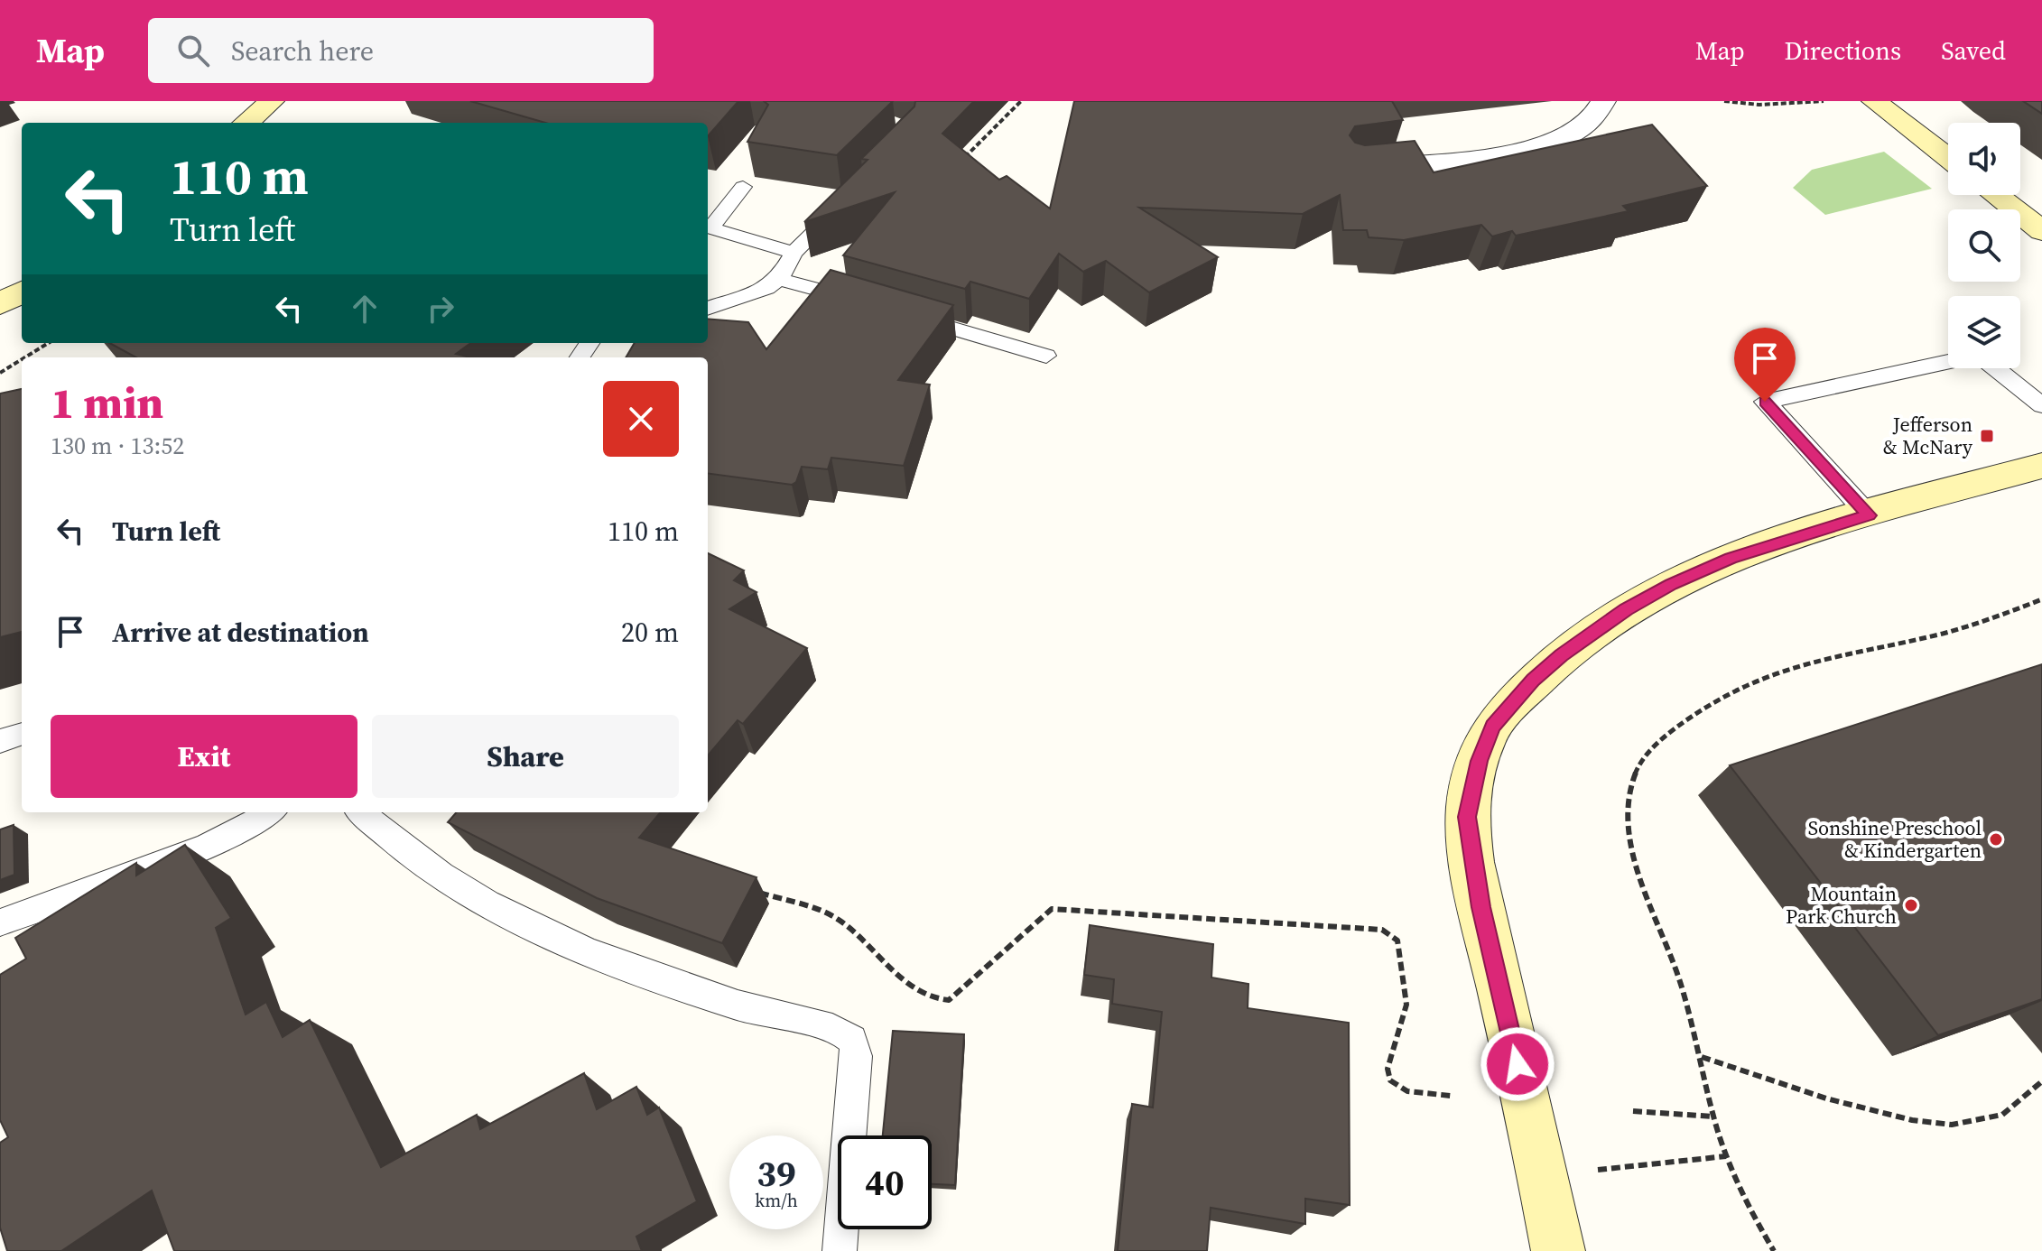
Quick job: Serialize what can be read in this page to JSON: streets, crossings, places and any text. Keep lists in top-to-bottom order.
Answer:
{
  "places": {
    "transit": ["Jefferson & McNary"],
    "other": ["Sonshine Preschool & Kindergarten", "Mountain Park Church"]
  },
  "page": {
    "header": "Map",
    "search": "Search here",
    "nav": ["Map", "Directions", "Saved"],
    "turn": ["110 m", "Turn left"],
    "heading": ["1 min", "130 m · 13:52"],
    "list": [
      {
        "name": "Turn left",
        "value": "110 m"
      },
      {
        "name": "Arrive at destination",
        "value": "20 m"
      }
    ],
    "buttons": ["Exit", "Share"],
    "speed": "39 km/h",
    "limit": "40"
  }
}
